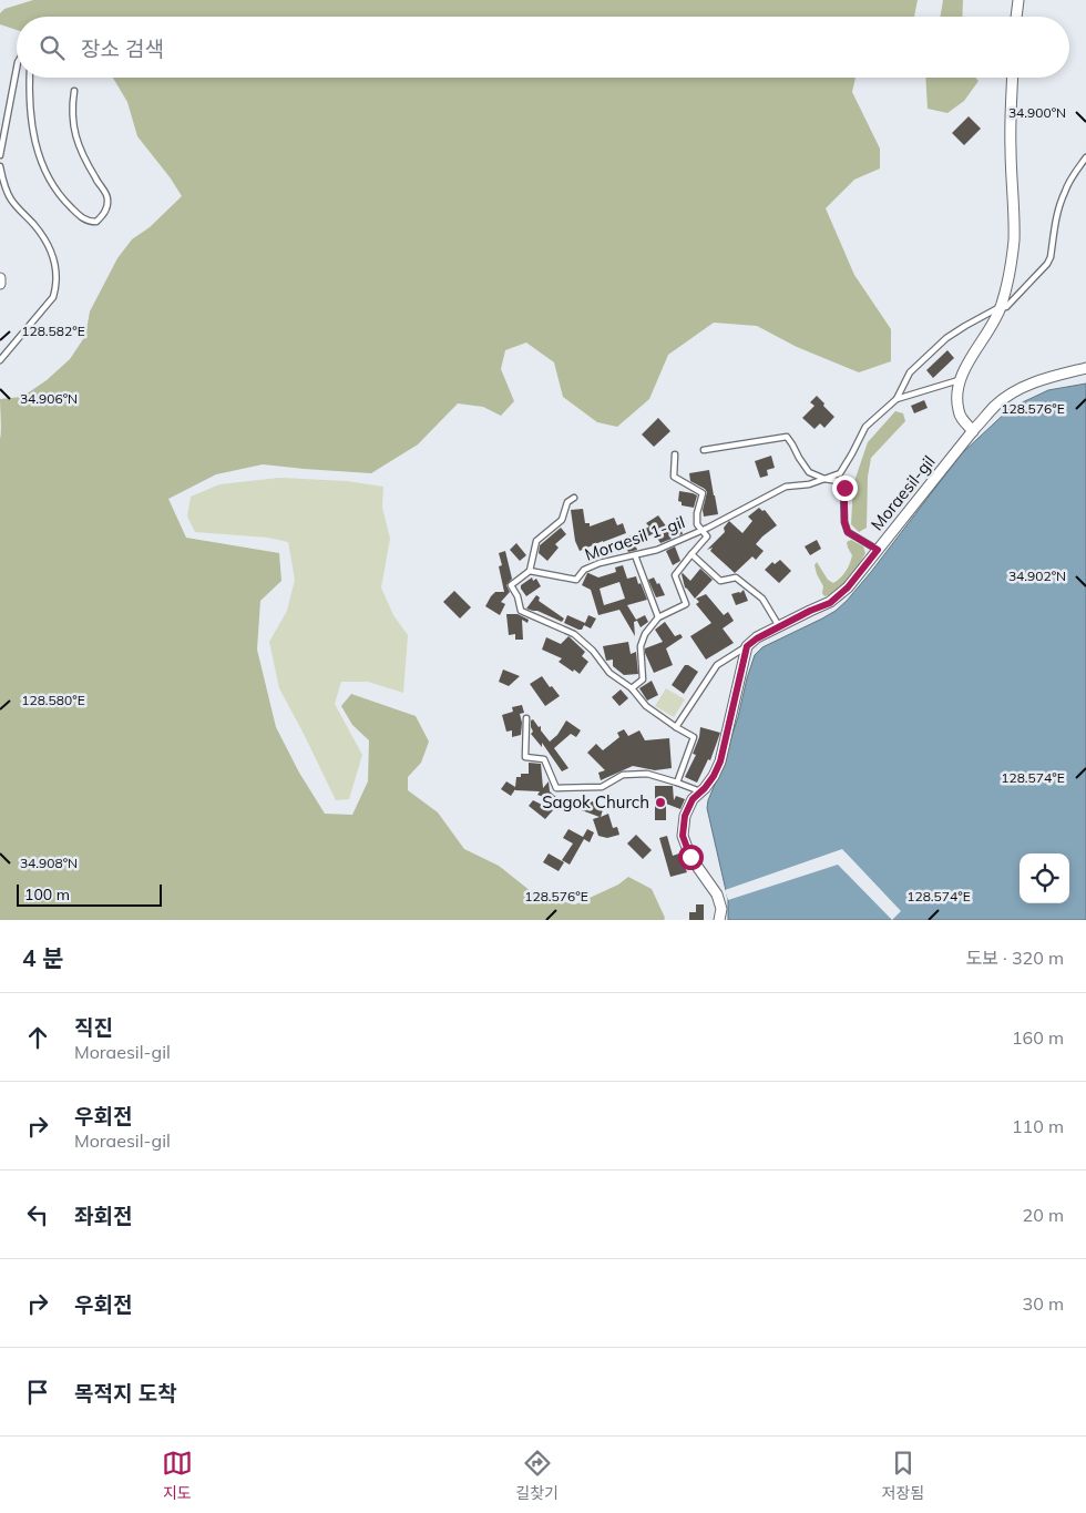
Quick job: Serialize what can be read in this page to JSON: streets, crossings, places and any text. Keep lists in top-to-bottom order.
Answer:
{
  "streets": {
    "street": ["Moraesil-gil"],
    "lane": ["Moraesil 1-gil"]
  },
  "places": ["Sagok Church"],
  "scale_bar": "100 m",
  "page": {
    "search": "장소 검색",
    "scale": "100 m",
    "heading": ["4 분", "도보 · 320 m"],
    "list": [
      ["직진", "Moraesil-gil", "160 m"],
      ["우회전", "Moraesil-gil", "110 m"],
      ["좌회전", "20 m"],
      ["우회전", "30 m"],
      "목적지 도착"
    ],
    "nav": ["지도", "길찾기", "저장됨"]
  },
  "coordinates": [
    "34.900°N",
    "128.582°E",
    "34.906°N",
    "128.576°E",
    "34.902°N",
    "128.580°E",
    "128.574°E",
    "34.908°N"
  ]
}
